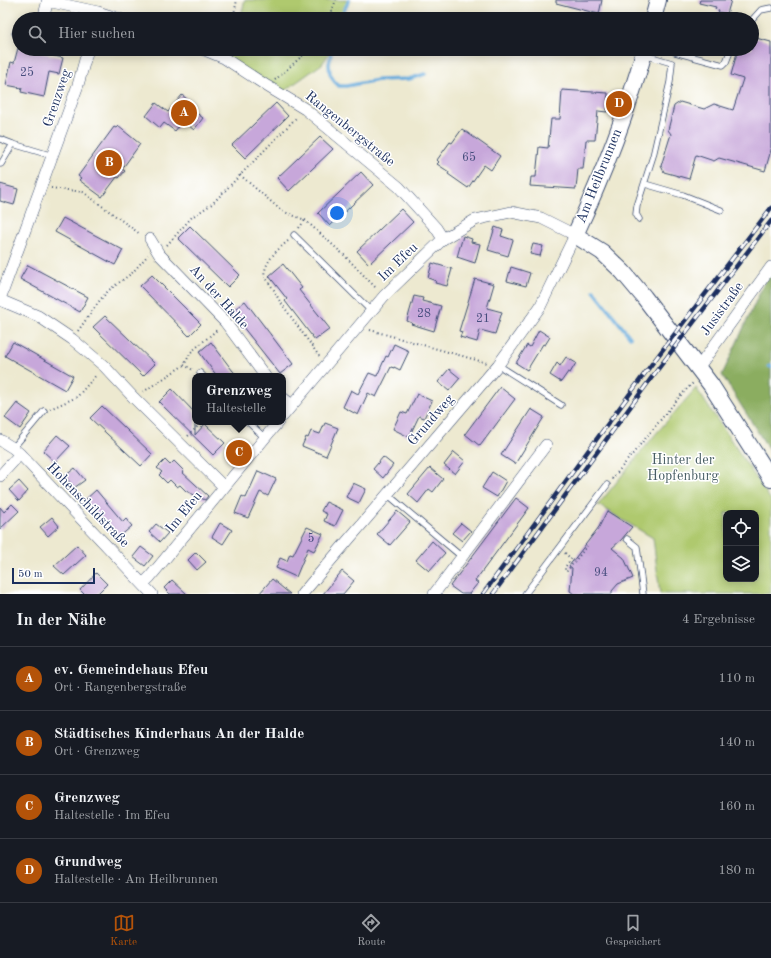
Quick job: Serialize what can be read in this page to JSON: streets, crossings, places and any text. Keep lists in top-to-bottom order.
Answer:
{
  "streets": {
    "street": [
      "Grenzweg",
      "Rangenbergstraße",
      "Am Heilbrunnen",
      "Im Efeu",
      "An der Halde",
      "Jusistraße",
      "Grundweg",
      "Hohenschildstraße"
    ]
  },
  "crossings": [
    ["Grenzweg", "Im Efeu"],
    ["Rangenbergstraße", "Im Efeu"],
    ["Am Heilbrunnen", "Im Efeu"],
    ["Am Heilbrunnen", "Grundweg"],
    ["Im Efeu", "Grundweg"],
    ["Im Efeu", "Hohenschildstraße"]
  ],
  "parks": ["Hinter der Hopfenburg"],
  "house_numbers": [
    "25",
    "65",
    "28",
    "21",
    "5",
    "94"
  ],
  "scale_bar": "50 m",
  "page": {
    "search": "Hier suchen",
    "pins": [
      "D",
      "A",
      "B",
      "C"
    ],
    "popup": ["Grenzweg", "Haltestelle"],
    "scale": "50 m",
    "heading": ["In der Nähe", "4 Ergebnisse"],
    "list": [
      {
        "mark": "A",
        "name": "ev. Gemeindehaus Efeu",
        "note": "Ort · Rangenbergstraße",
        "value": "110 m"
      },
      {
        "mark": "B",
        "name": "Städtisches Kinderhaus An der Halde",
        "note": "Ort · Grenzweg",
        "value": "140 m"
      },
      {
        "mark": "C",
        "name": "Grenzweg",
        "note": "Haltestelle · Im Efeu",
        "value": "160 m"
      },
      {
        "mark": "D",
        "name": "Grundweg",
        "note": "Haltestelle · Am Heilbrunnen",
        "value": "180 m"
      }
    ],
    "nav": ["Karte", "Route", "Gespeichert"]
  }
}
